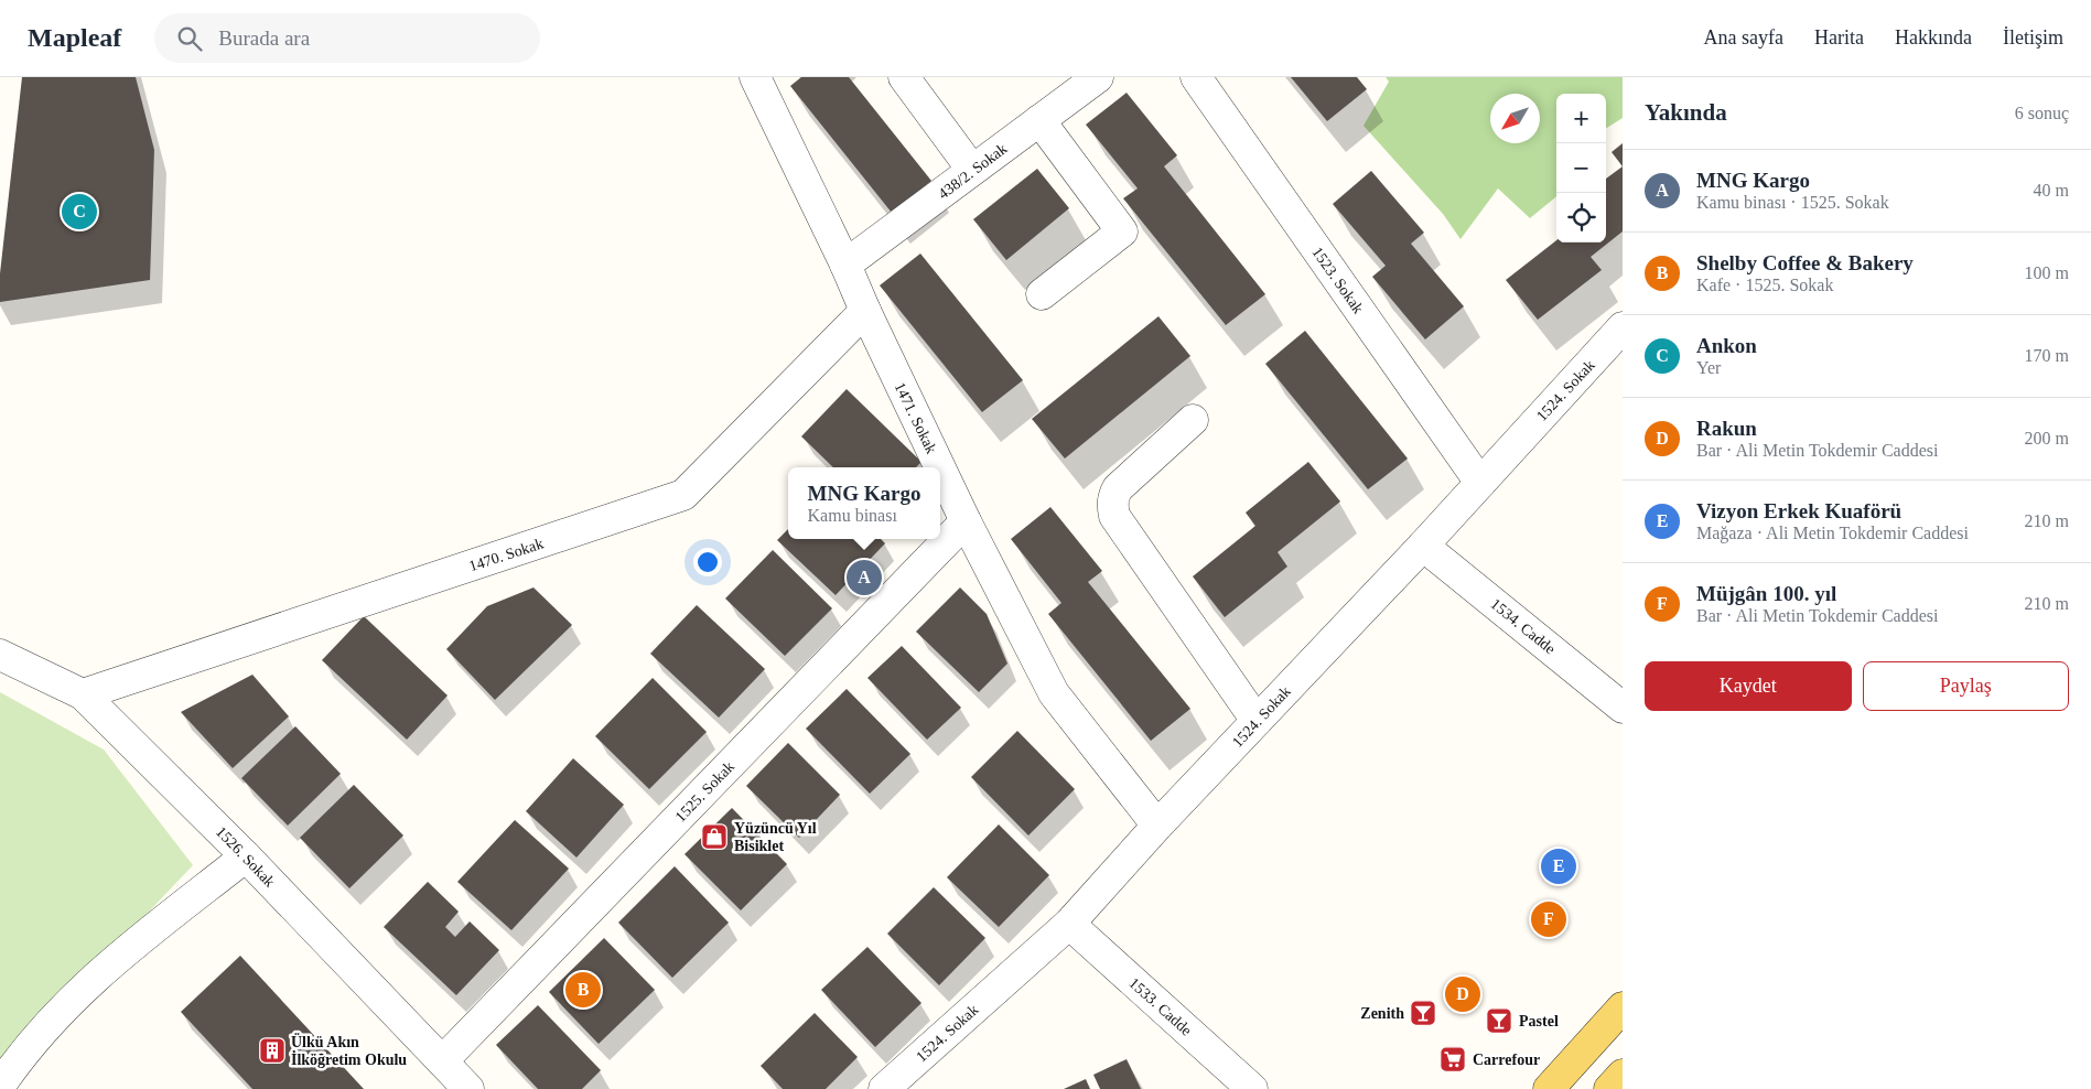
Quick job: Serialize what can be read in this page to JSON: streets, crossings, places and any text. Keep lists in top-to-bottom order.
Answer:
{
  "streets": {
    "street": [
      "438/2. Sokak",
      "1523. Sokak",
      "1524. Sokak",
      "1471. Sokak",
      "1470. Sokak",
      "1534. Cadde",
      "1525. Sokak",
      "1526. Sokak",
      "1533. Cadde"
    ]
  },
  "crossings": [
    ["438/2. Sokak", "1471. Sokak"],
    ["1523. Sokak", "1524. Sokak"],
    ["1524. Sokak", "1471. Sokak"],
    ["1524. Sokak", "1534. Cadde"],
    ["1524. Sokak", "1533. Cadde"],
    ["1471. Sokak", "1470. Sokak"],
    ["1471. Sokak", "1525. Sokak"],
    ["1470. Sokak", "1526. Sokak"],
    ["1525. Sokak", "1526. Sokak"]
  ],
  "places": {
    "shop": ["Yüzüncü Yıl Bisiklet"],
    "bar": ["Zenith", "Pastel"],
    "building": ["Ülkü Akın İlköğretim Okulu"],
    "supermarket": ["Carrefour"]
  },
  "north": "bottom left",
  "page": {
    "header": "Mapleaf",
    "search": "Burada ara",
    "nav": [
      "Ana sayfa",
      "Harita",
      "Hakkında",
      "İletişim"
    ],
    "heading": ["Yakında", "6 sonuç"],
    "map_buttons": ["+", "−"],
    "list": [
      {
        "mark": "A",
        "name": "MNG Kargo",
        "note": "Kamu binası · 1525. Sokak",
        "value": "40 m"
      },
      {
        "mark": "B",
        "name": "Shelby Coffee & Bakery",
        "note": "Kafe · 1525. Sokak",
        "value": "100 m"
      },
      {
        "mark": "C",
        "name": "Ankon",
        "note": "Yer",
        "value": "170 m"
      },
      {
        "mark": "D",
        "name": "Rakun",
        "note": "Bar · Ali Metin Tokdemir Caddesi",
        "value": "200 m"
      },
      {
        "mark": "E",
        "name": "Vizyon Erkek Kuaförü",
        "note": "Mağaza · Ali Metin Tokdemir Caddesi",
        "value": "210 m"
      },
      {
        "mark": "F",
        "name": "Müjgân 100. yıl",
        "note": "Bar · Ali Metin Tokdemir Caddesi",
        "value": "210 m"
      }
    ],
    "pins": [
      "C",
      "A",
      "E",
      "F",
      "B",
      "D"
    ],
    "popup": ["MNG Kargo", "Kamu binası"],
    "buttons": ["Kaydet", "Paylaş"]
  }
}
